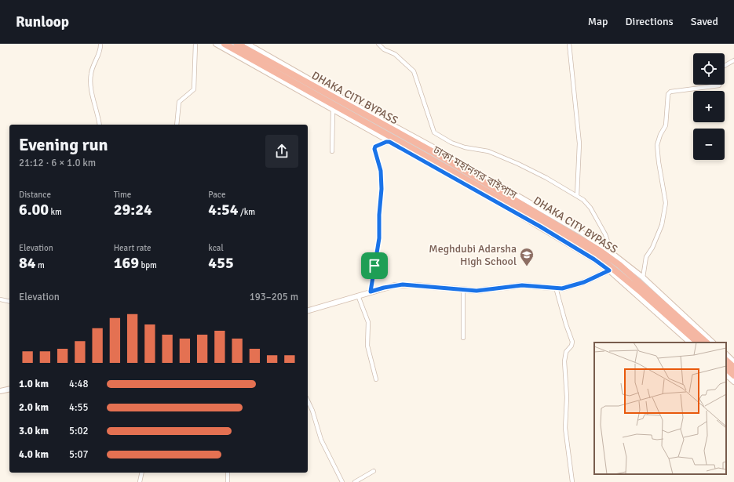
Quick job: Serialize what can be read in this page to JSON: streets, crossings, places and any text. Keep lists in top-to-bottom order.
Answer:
{
  "streets": {
    "highway": ["DHAKA CITY BYPASS", "ঢাকা মহানগর বাইপাস"]
  },
  "places": {
    "school or university": ["Meghdubi Adarsha High School"]
  },
  "page": {
    "header": "Runloop",
    "nav": ["Map", "Directions", "Saved"],
    "map_buttons": ["+", "−"],
    "heading": ["Evening run", "21:12 · 6 × 1.0 km"],
    "stats": [
      ["Distance", "6.00 km"],
      ["Time", "29:24"],
      ["Pace", "4:54 /km"],
      ["Elevation", "84 m"],
      ["Heart rate", "169 bpm"],
      ["kcal", "455"]
    ],
    "chart": ["Elevation", "193–205 m"],
    "list": [
      {
        "name": "1.0 km",
        "note": "4:48"
      },
      {
        "name": "2.0 km",
        "note": "4:55"
      },
      {
        "name": "3.0 km",
        "note": "5:02"
      },
      {
        "name": "4.0 km",
        "note": "5:07"
      }
    ]
  }
}
